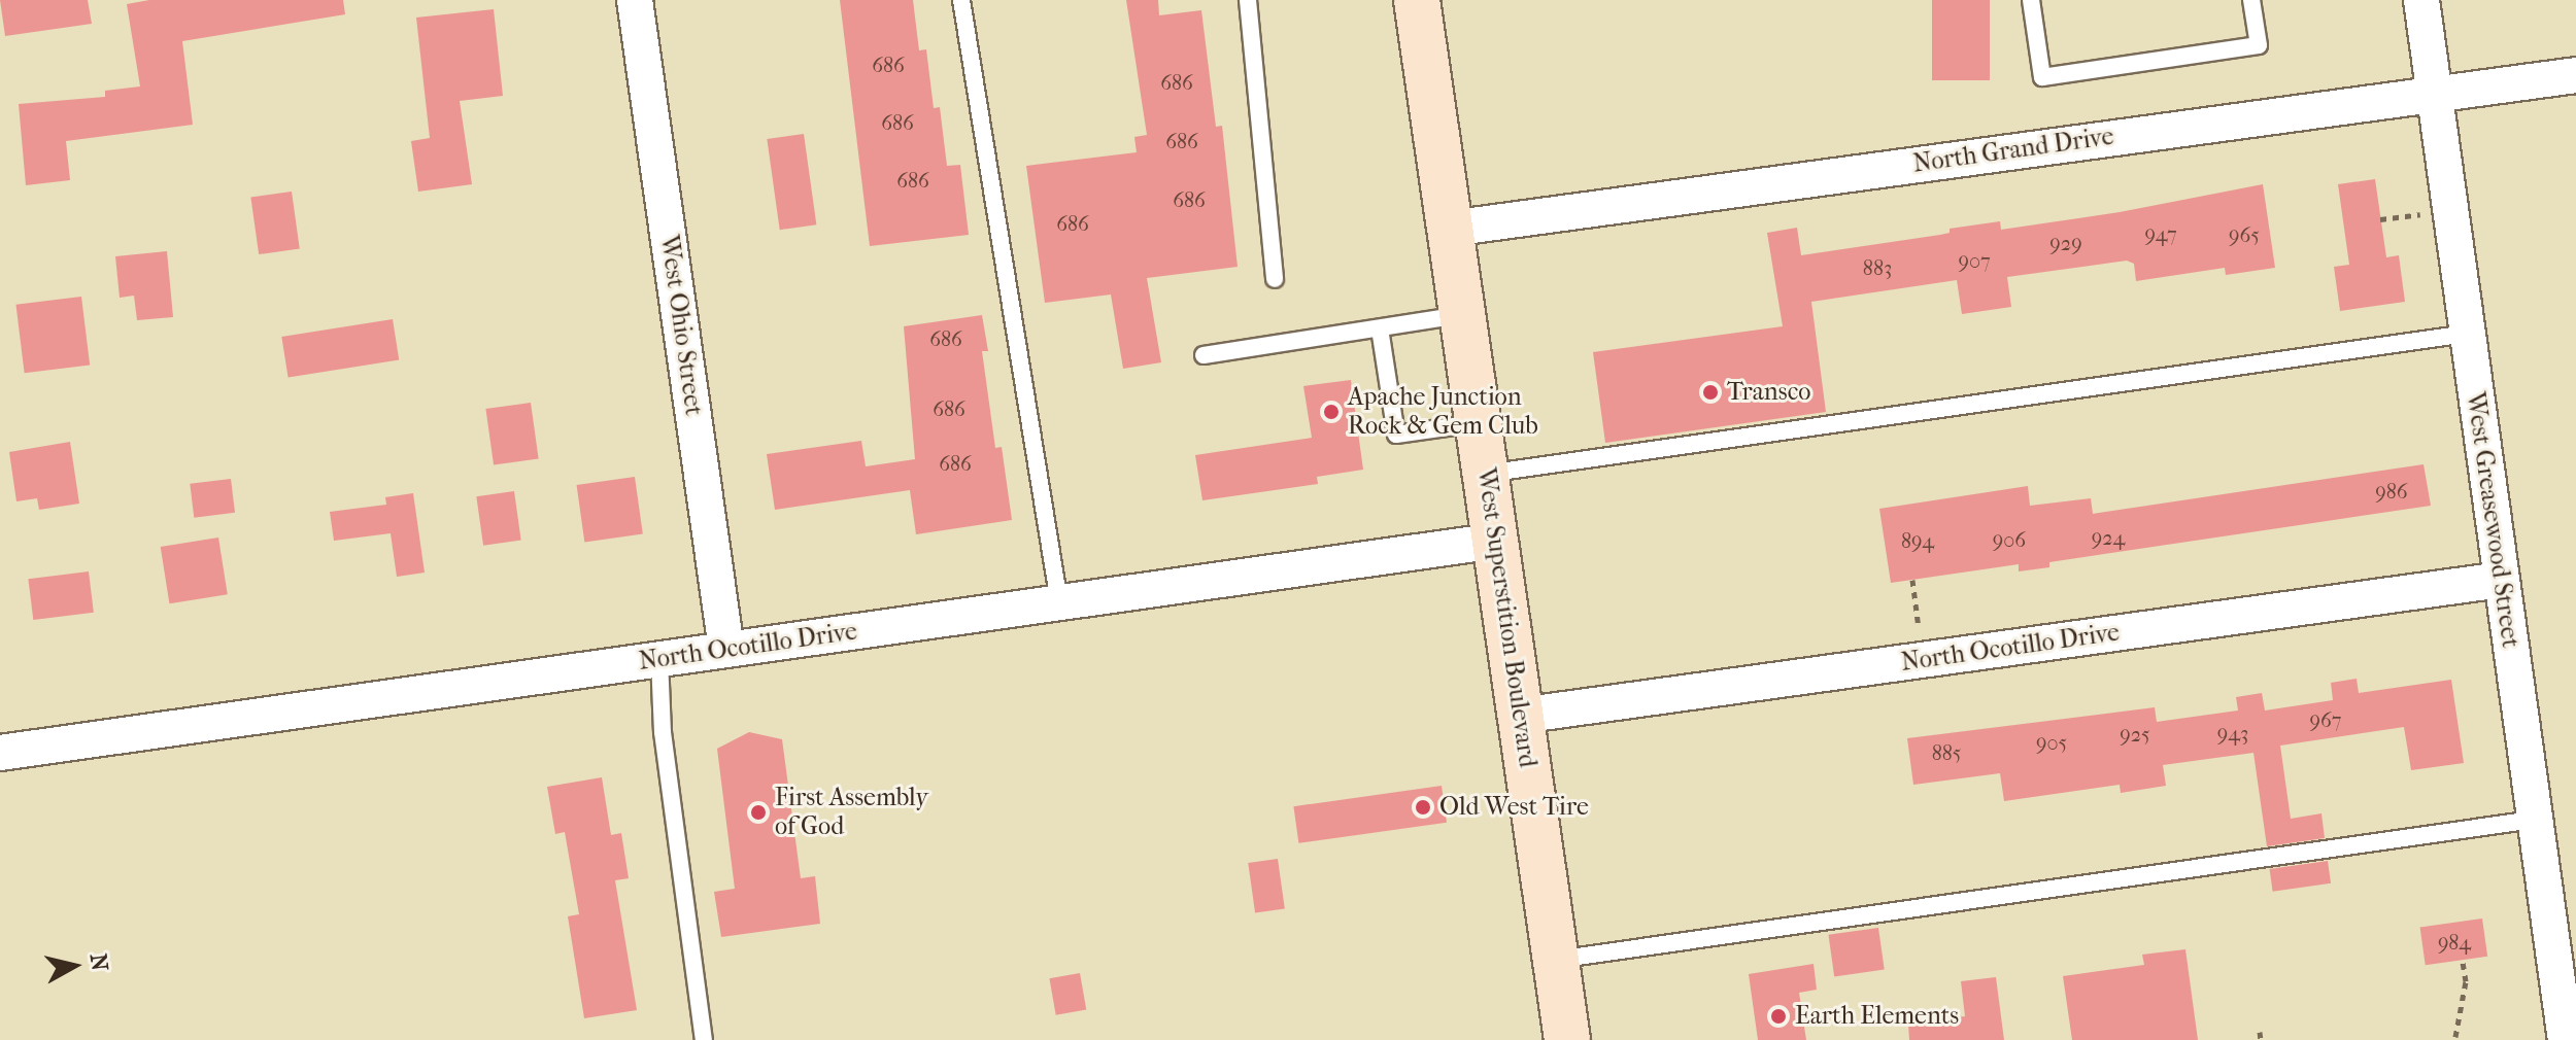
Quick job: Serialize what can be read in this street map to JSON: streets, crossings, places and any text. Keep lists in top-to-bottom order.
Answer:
{
  "streets": {
    "main road": ["West Superstition Boulevard"],
    "street": [
      "North Grand Drive",
      "West Ohio Street",
      "West Greasewood Street",
      "North Ocotillo Drive"
    ]
  },
  "crossings": [
    ["North Grand Drive", "West Greasewood Street"],
    ["North Grand Drive", "West Superstition Boulevard"],
    ["West Ohio Street", "North Ocotillo Drive"],
    ["West Greasewood Street", "North Ocotillo Drive"],
    ["West Superstition Boulevard", "North Ocotillo Drive"]
  ],
  "places": [
    "Transco",
    "Apache Junction Rock & Gem Club",
    "Old West Tire",
    "First Assembly of God",
    "Earth Elements"
  ],
  "house_numbers": [
    "686",
    "686",
    "686",
    "686",
    "686",
    "686",
    "686",
    "947",
    "965",
    "929",
    "907",
    "883",
    "686",
    "686",
    "686",
    "986",
    "924",
    "906",
    "894",
    "967",
    "943",
    "925",
    "905",
    "885",
    "984"
  ],
  "north": "right"
}
